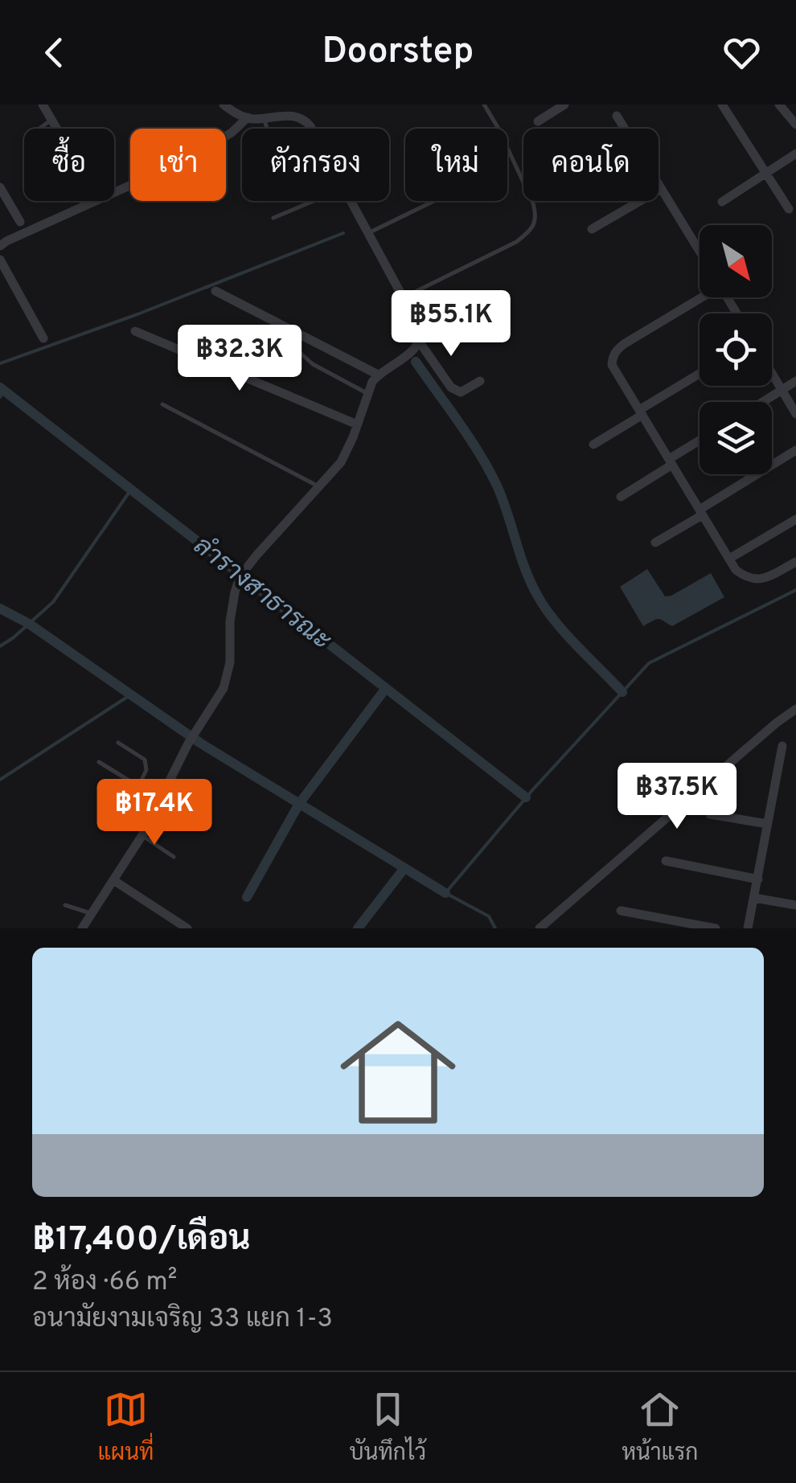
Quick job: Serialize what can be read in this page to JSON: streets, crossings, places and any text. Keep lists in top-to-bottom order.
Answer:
{
  "water": ["ลำรางสาธารณะ"],
  "north": "bottom right",
  "page": {
    "header": "Doorstep",
    "chip": [
      "ซื้อ",
      "เช่า",
      "ตัวกรอง",
      "ใหม่",
      "คอนโด"
    ],
    "price": [
      "฿55.1K",
      "฿32.3K",
      "฿37.5K",
      "฿17.4K"
    ],
    "list": [
      {
        "name": "฿17,400/เดือน",
        "note": "2 ห้อง · 66 m² · อนามัยงามเจริญ 33 แยก 1-3"
      }
    ],
    "tabs": ["แผนที่", "บันทึกไว้", "หน้าแรก"]
  }
}
